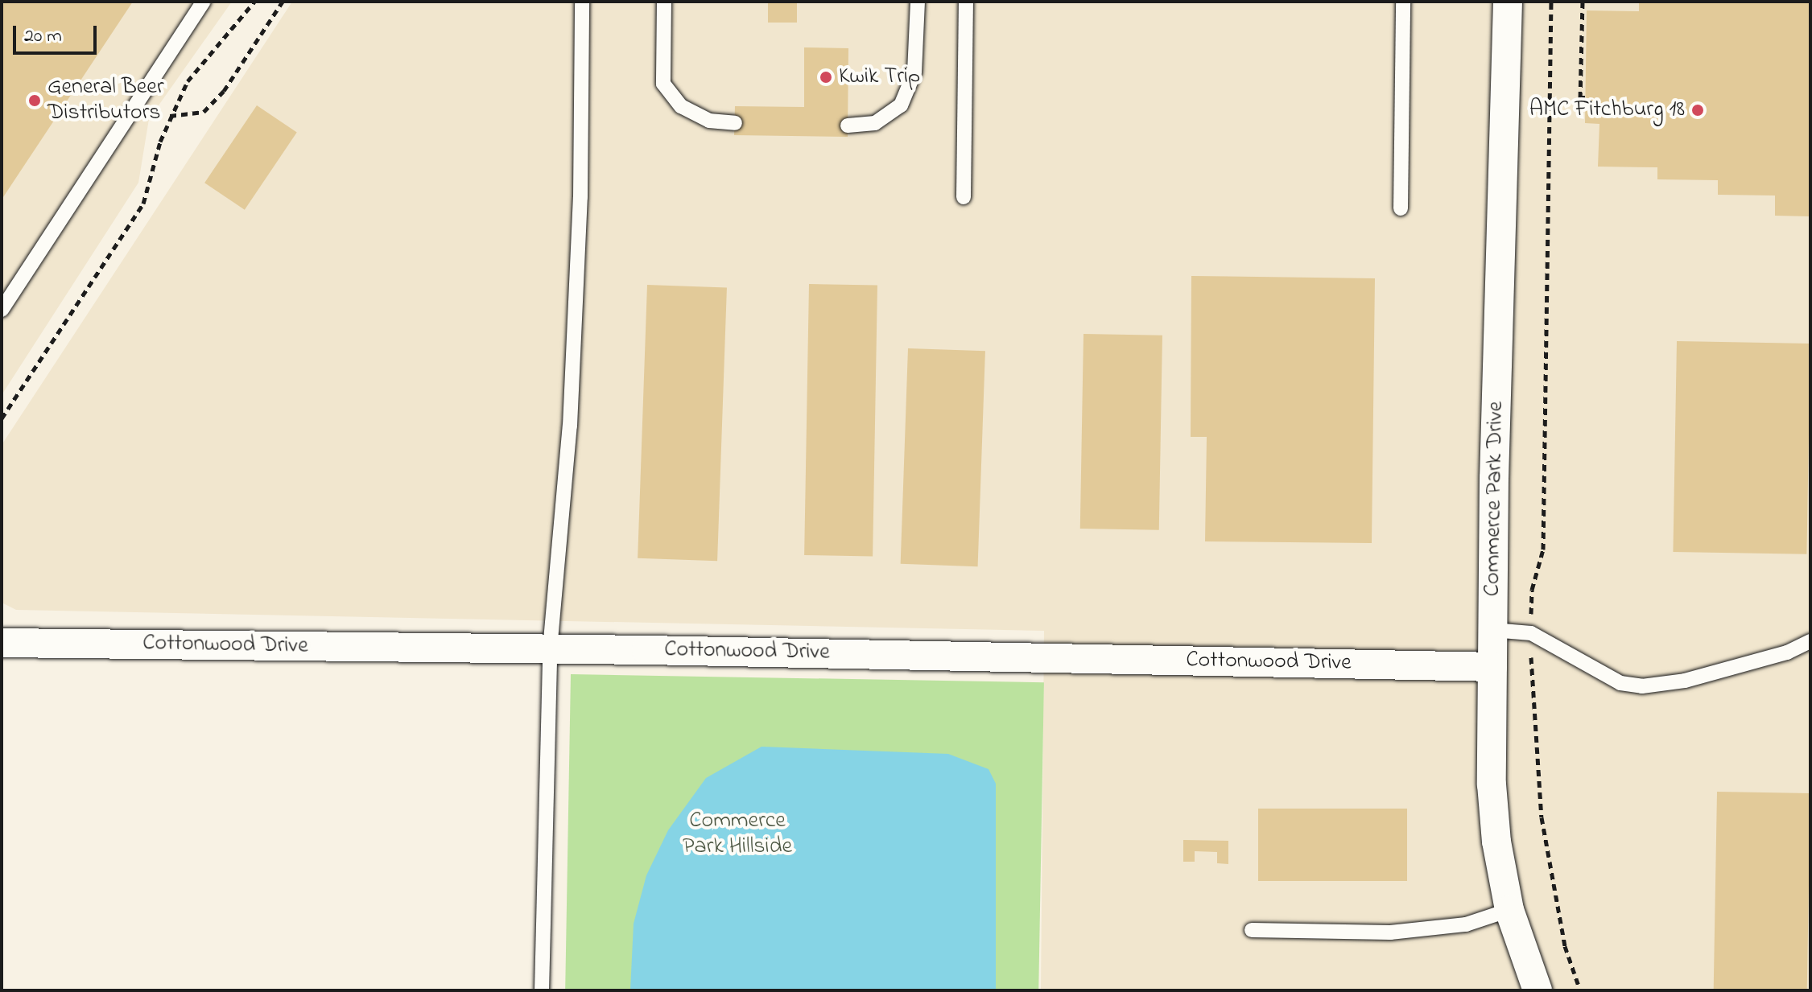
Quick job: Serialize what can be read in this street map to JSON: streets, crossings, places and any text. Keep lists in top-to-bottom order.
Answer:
{
  "streets": {
    "street": ["Commerce Park Drive", "Cottonwood Drive"]
  },
  "crossings": [
    ["Commerce Park Drive", "Cottonwood Drive"]
  ],
  "parks": ["Commerce Park Hillside"],
  "places": ["Kwik Trip", "General Beer Distributors", "AMC Fitchburg 18"],
  "scale_bar": "20 m"
}
